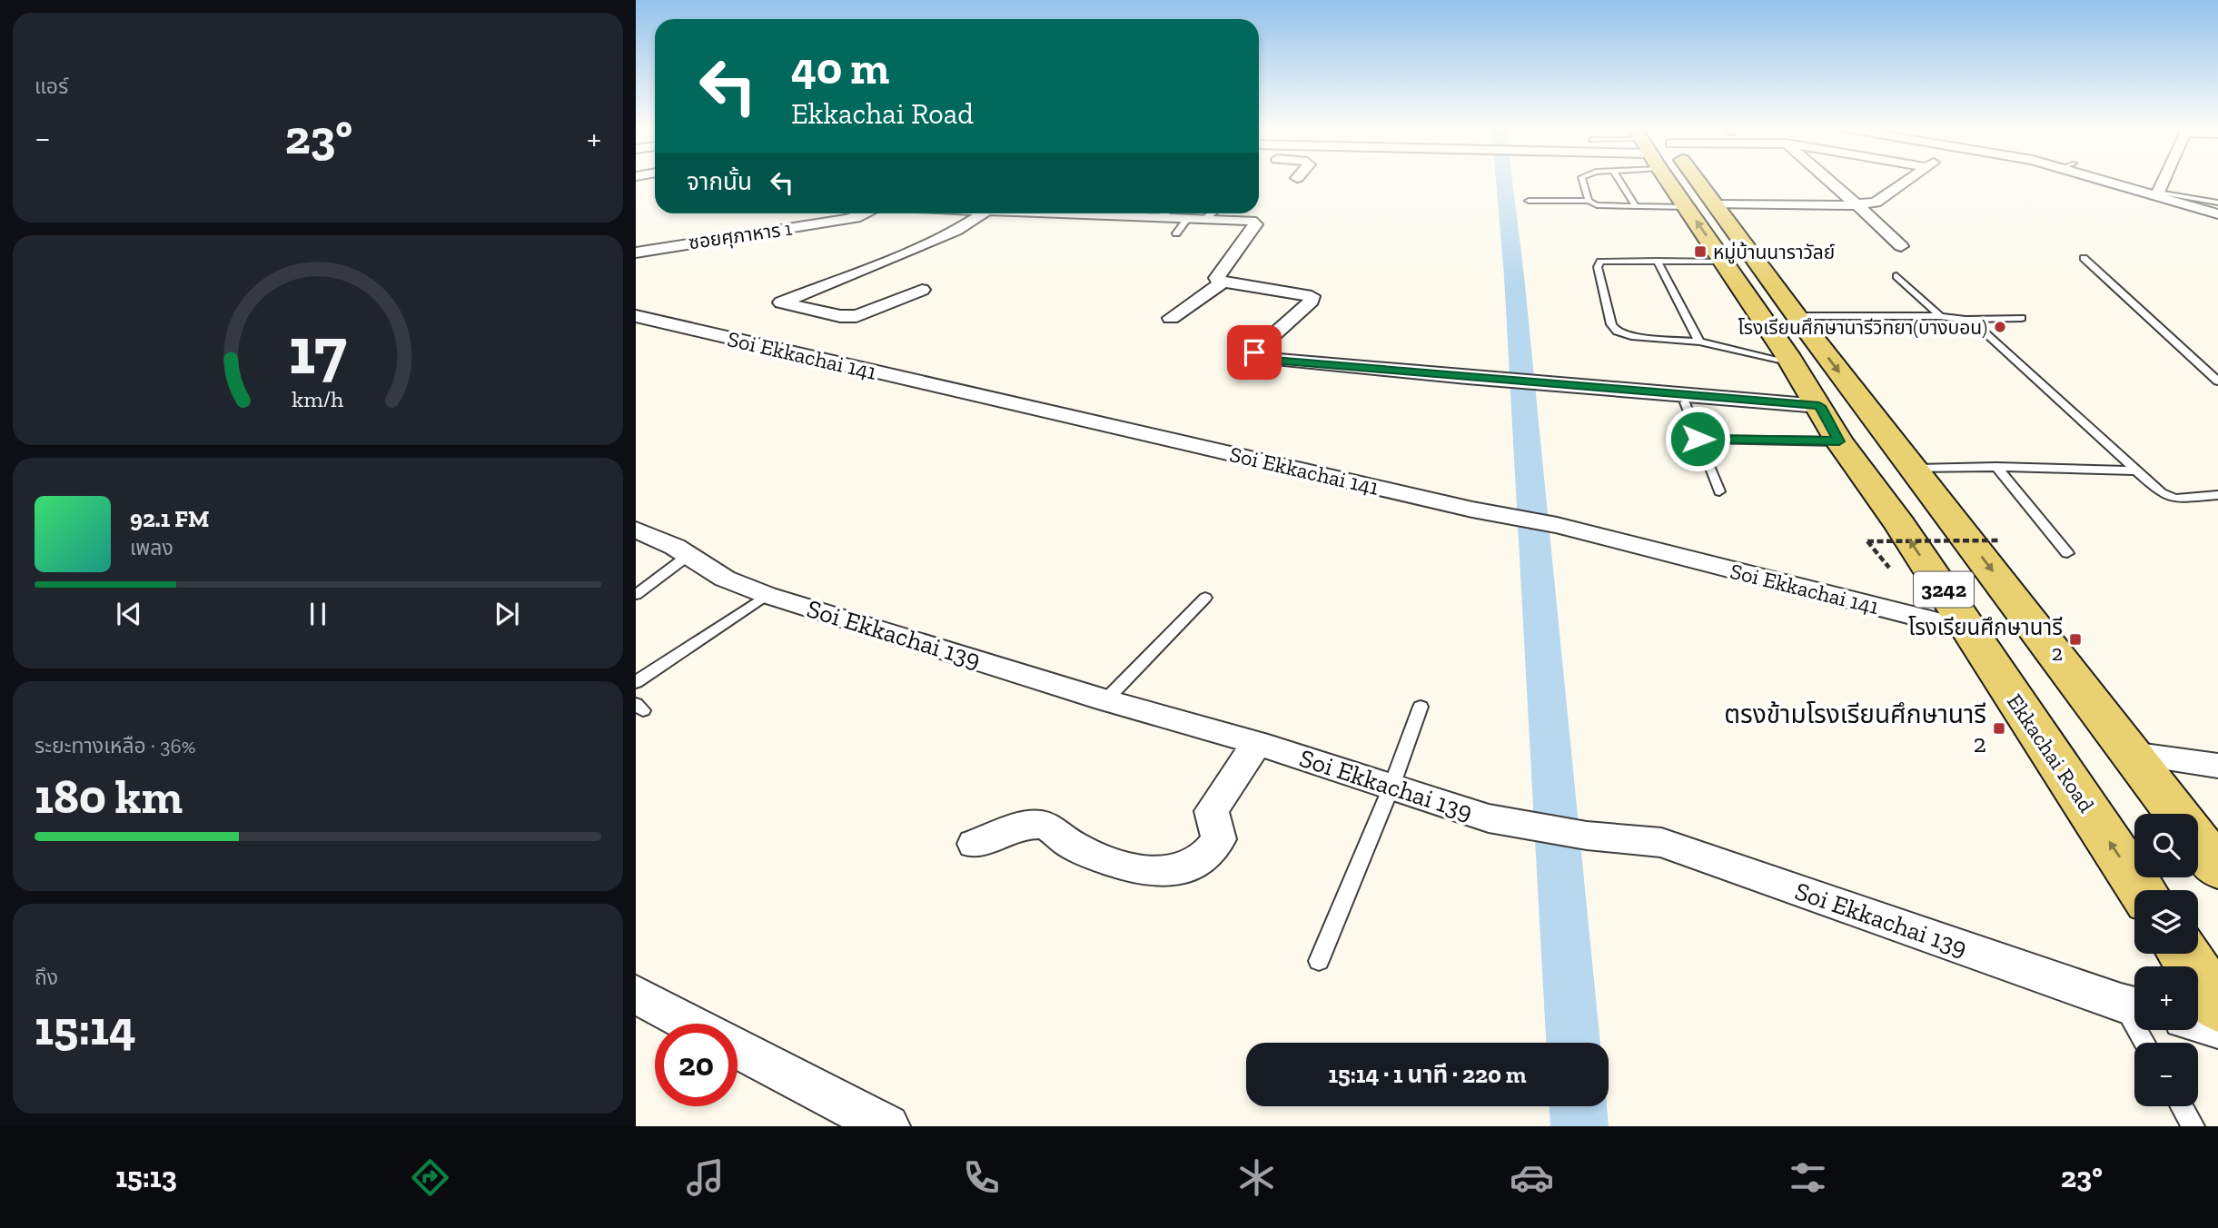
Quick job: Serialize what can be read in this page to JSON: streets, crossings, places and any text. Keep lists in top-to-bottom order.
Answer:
{
  "streets": {
    "main road": ["3242", "Ekkachai Road"],
    "street": ["ซอยศุภาหาร 1", "Soi Ekkachai 141", "Soi Ekkachai 139"]
  },
  "crossings": [
    ["Soi Ekkachai 141", "Ekkachai Road"]
  ],
  "places": {
    "transit": ["หมู่บ้านนาราวัลย์", "โรงเรียนศึกษานารี 2", "ตรงข้ามโรงเรียนศึกษานารี 2"],
    "other": ["โรงเรียนศึกษานารีวิทยา(บางบอน)"]
  },
  "page": {
    "tile": [
      "แอร์",
      ["ระยะทางเหลือ · 36%", "180 km"],
      ["ถึง", "15:14"]
    ],
    "turn": ["40 m", "Ekkachai Road"],
    "heat": ["−", "23°", "+"],
    "then": "จากนั้น",
    "song": ["92.1 FM", "เพลง"],
    "map_buttons": ["+", "−"],
    "limit": "20",
    "trip": "15:14 · 1 นาที · 220 m",
    "tabs": ["15:13", "23°"],
    "gauge": ["17", "km/h"]
  }
}
